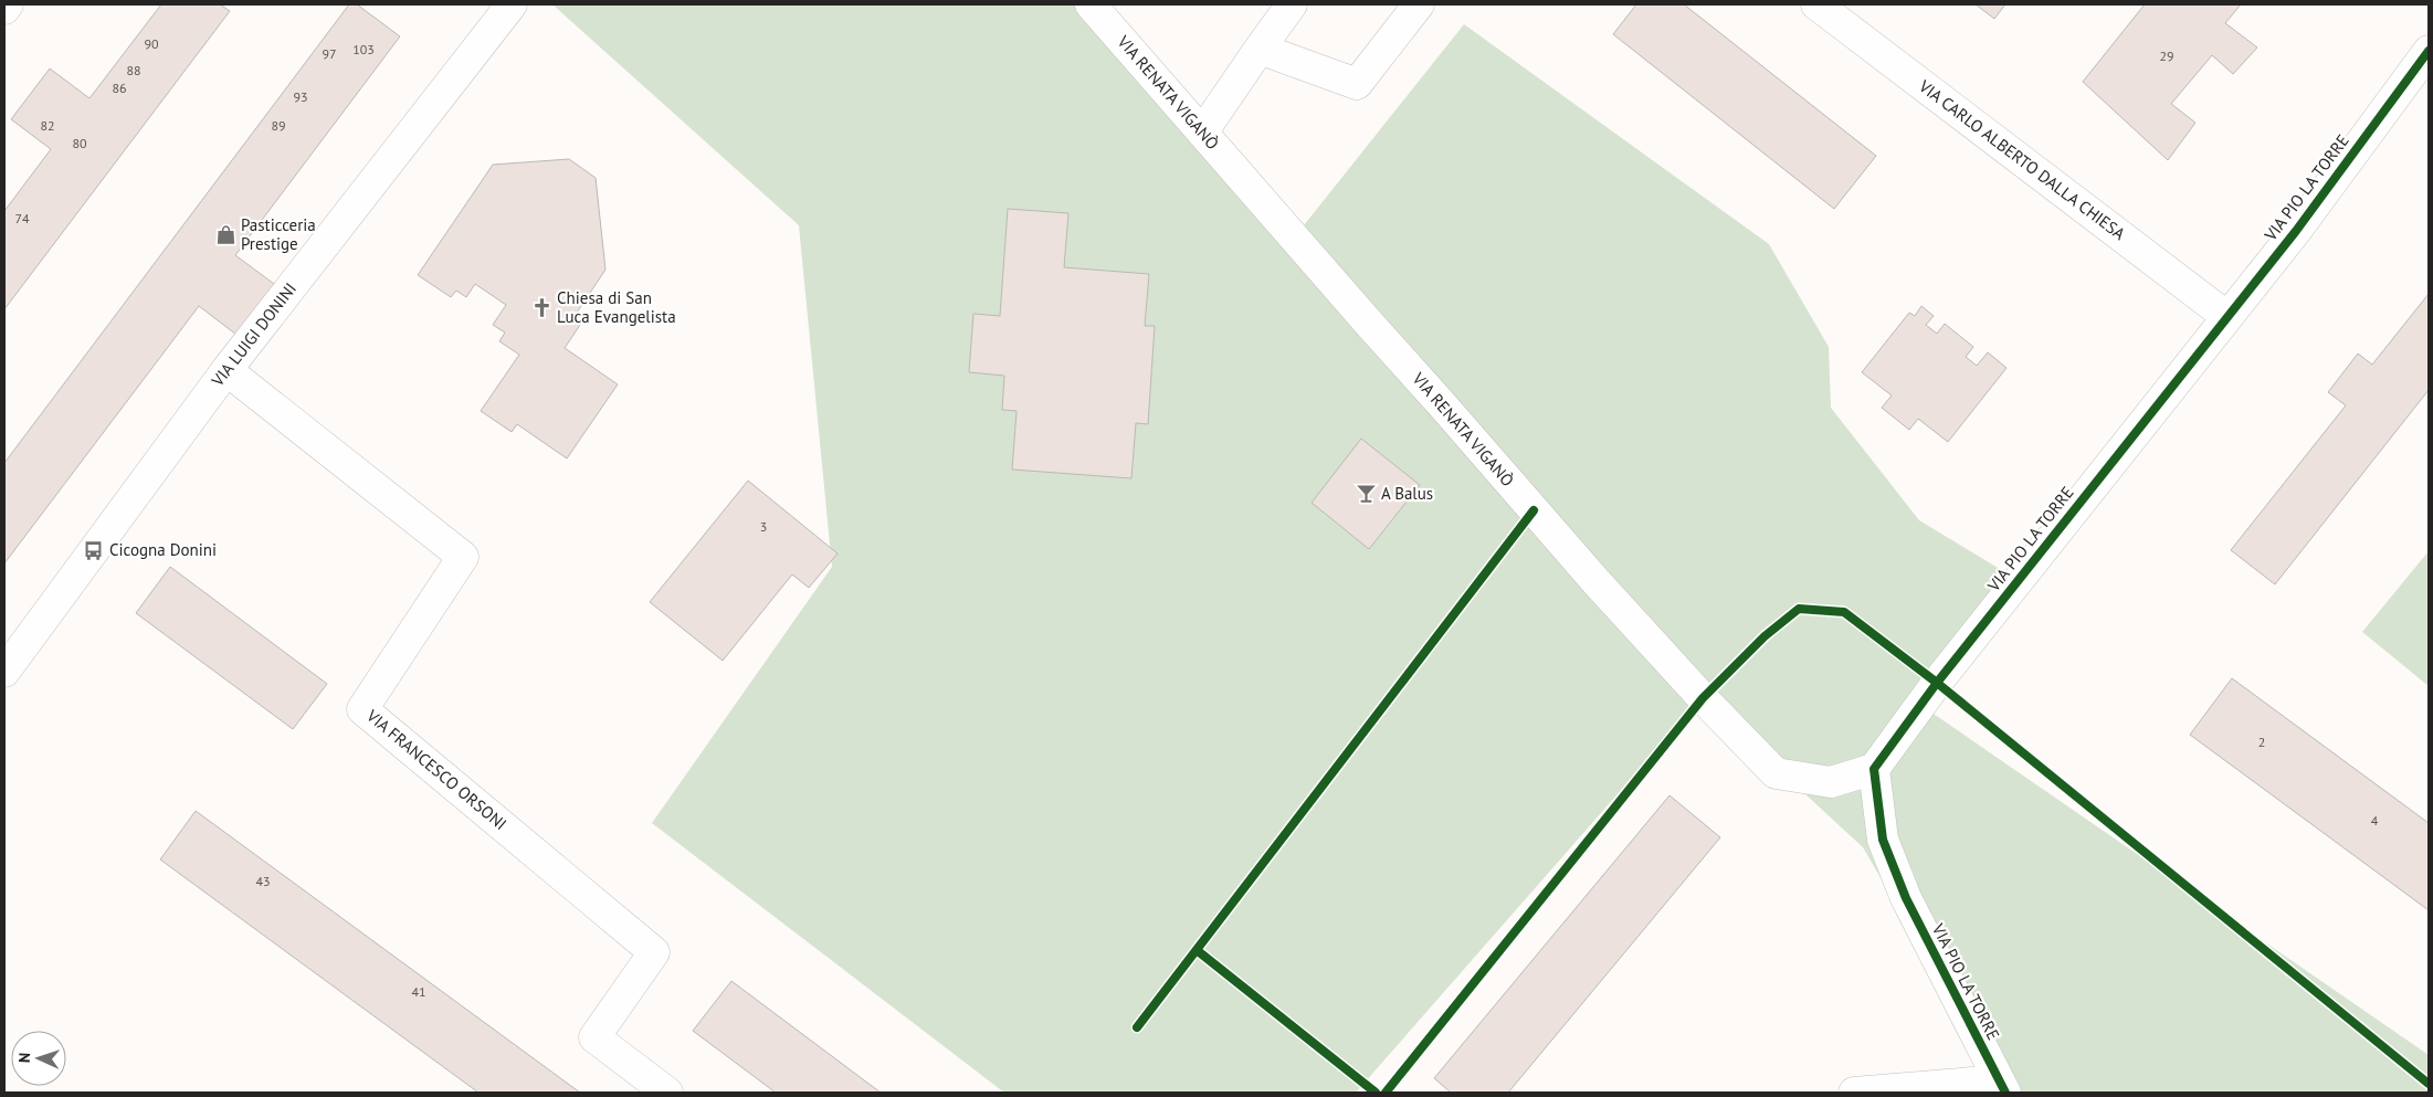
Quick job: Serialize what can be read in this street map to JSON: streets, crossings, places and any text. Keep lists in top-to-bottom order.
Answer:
{
  "streets": {
    "street": [
      "VIA RENATA VIGANÒ",
      "VIA CARLO ALBERTO DALLA CHIESA",
      "VIA PIO LA TORRE",
      "VIA LUIGI DONINI",
      "VIA FRANCESCO ORSONI"
    ]
  },
  "crossings": [
    ["VIA RENATA VIGANÒ", "VIA PIO LA TORRE"],
    ["VIA CARLO ALBERTO DALLA CHIESA", "VIA PIO LA TORRE"],
    ["VIA LUIGI DONINI", "VIA FRANCESCO ORSONI"]
  ],
  "places": {
    "shop": ["Pasticceria Prestige"],
    "church": ["Chiesa di San Luca Evangelista"],
    "bar": ["A Balus"],
    "bus stop": ["Cicogna Donini"]
  },
  "house_numbers": [
    "90",
    "103",
    "97",
    "29",
    "88",
    "86",
    "93",
    "82",
    "89",
    "80",
    "74",
    "3",
    "2",
    "4",
    "43",
    "41"
  ],
  "north": "left"
}
